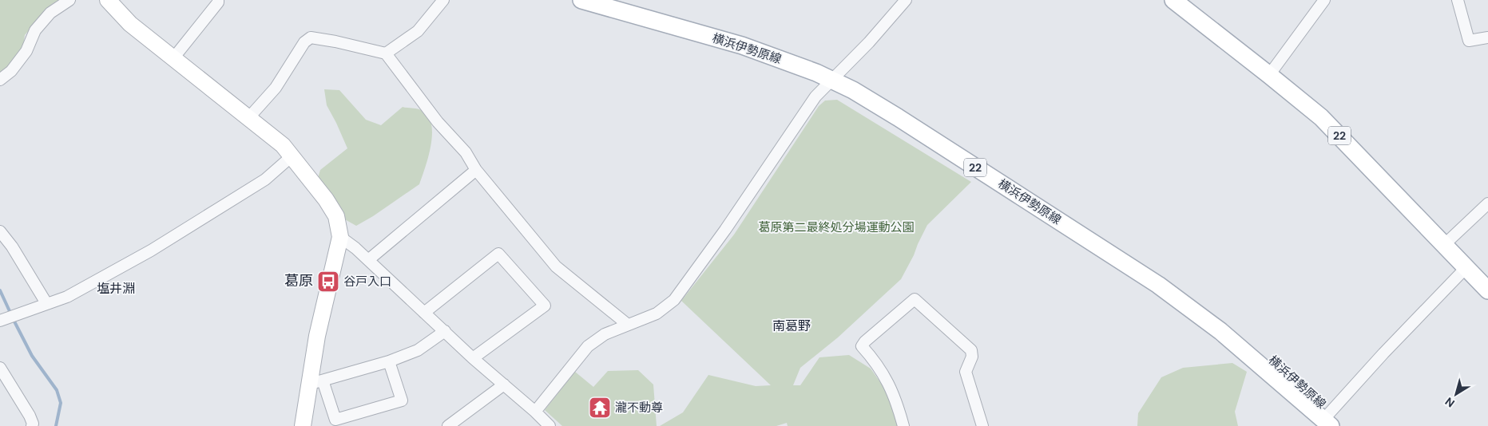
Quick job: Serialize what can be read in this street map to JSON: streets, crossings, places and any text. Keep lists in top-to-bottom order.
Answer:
{
  "streets": {
    "main road": ["横浜伊勢原線", "22"]
  },
  "districts": ["葛原", "塩井淵", "南葛野"],
  "parks": ["葛原第二最終処分場運動公園"],
  "places": {
    "bus stop": ["谷戸入口"],
    "temple": ["瀧不動尊"]
  },
  "north": "bottom left"
}
